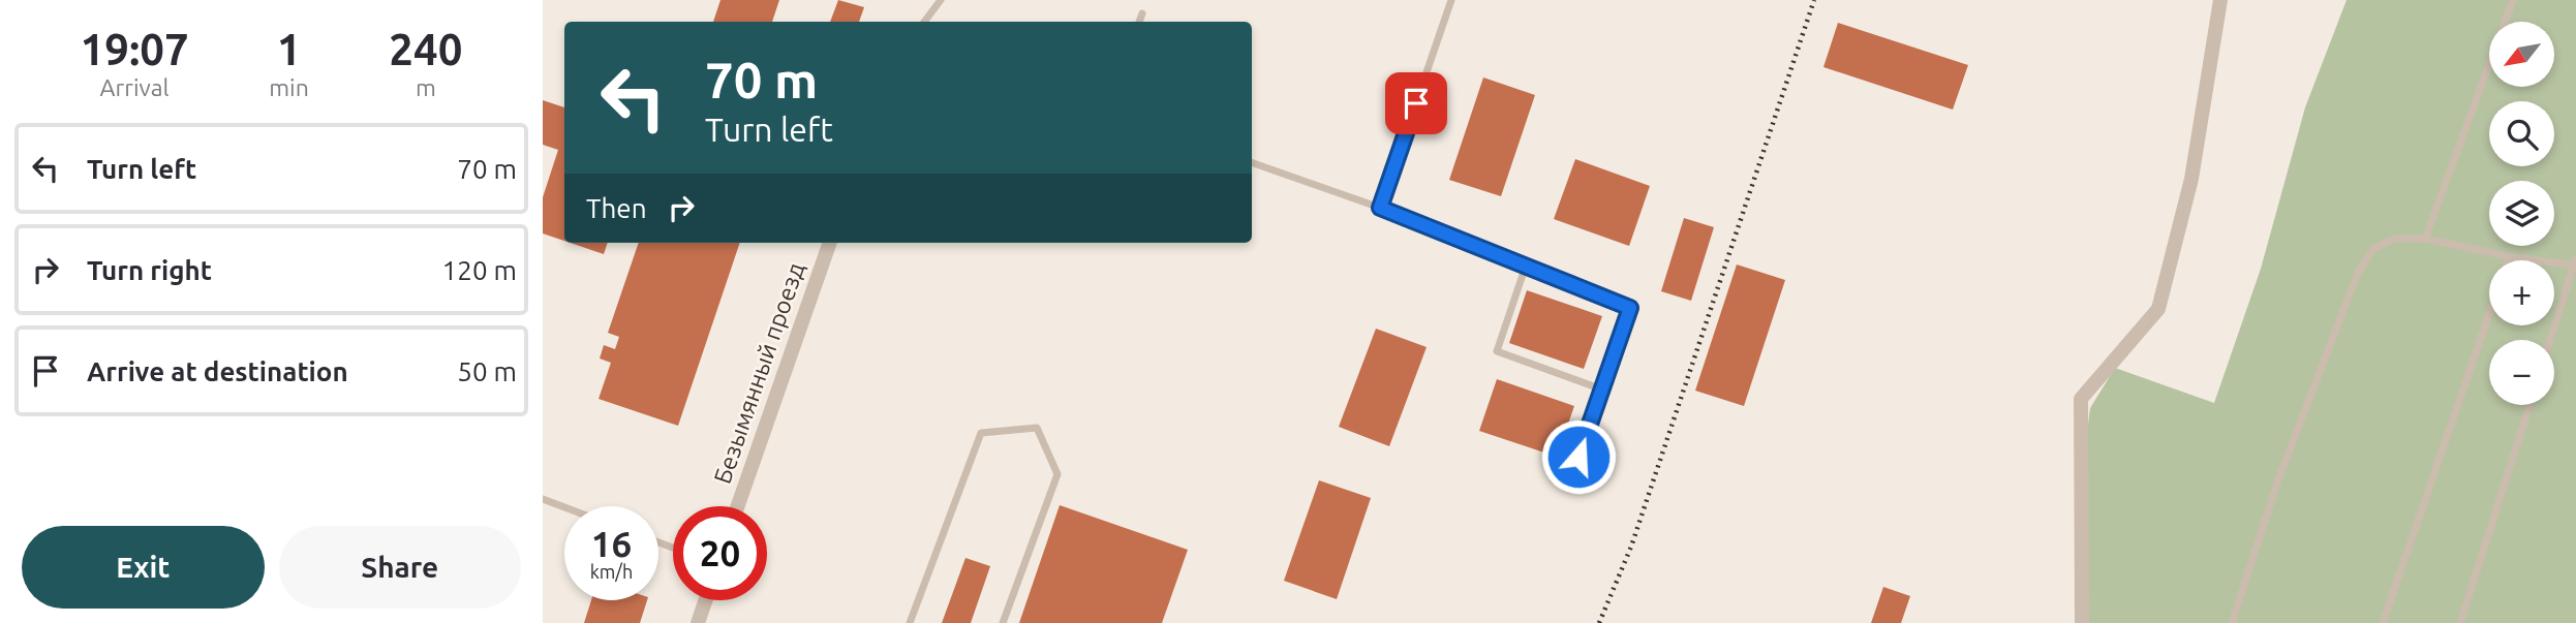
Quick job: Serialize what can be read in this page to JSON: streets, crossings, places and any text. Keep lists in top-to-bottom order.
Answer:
{
  "streets": {
    "street": ["Безымянный проезд"]
  },
  "north": "bottom left",
  "page": {
    "eta": [
      "19:07",
      "Arrival",
      "1",
      "min",
      "240",
      "m"
    ],
    "map_buttons": ["+", "−"],
    "turn": ["70 m", "Turn left"],
    "list": [
      {
        "name": "Turn left",
        "value": "70 m"
      },
      {
        "name": "Turn right",
        "value": "120 m"
      },
      {
        "name": "Arrive at destination",
        "value": "50 m"
      }
    ],
    "then": "Then",
    "speed": "16 km/h",
    "limit": "20",
    "buttons": ["Exit", "Share"]
  }
}
